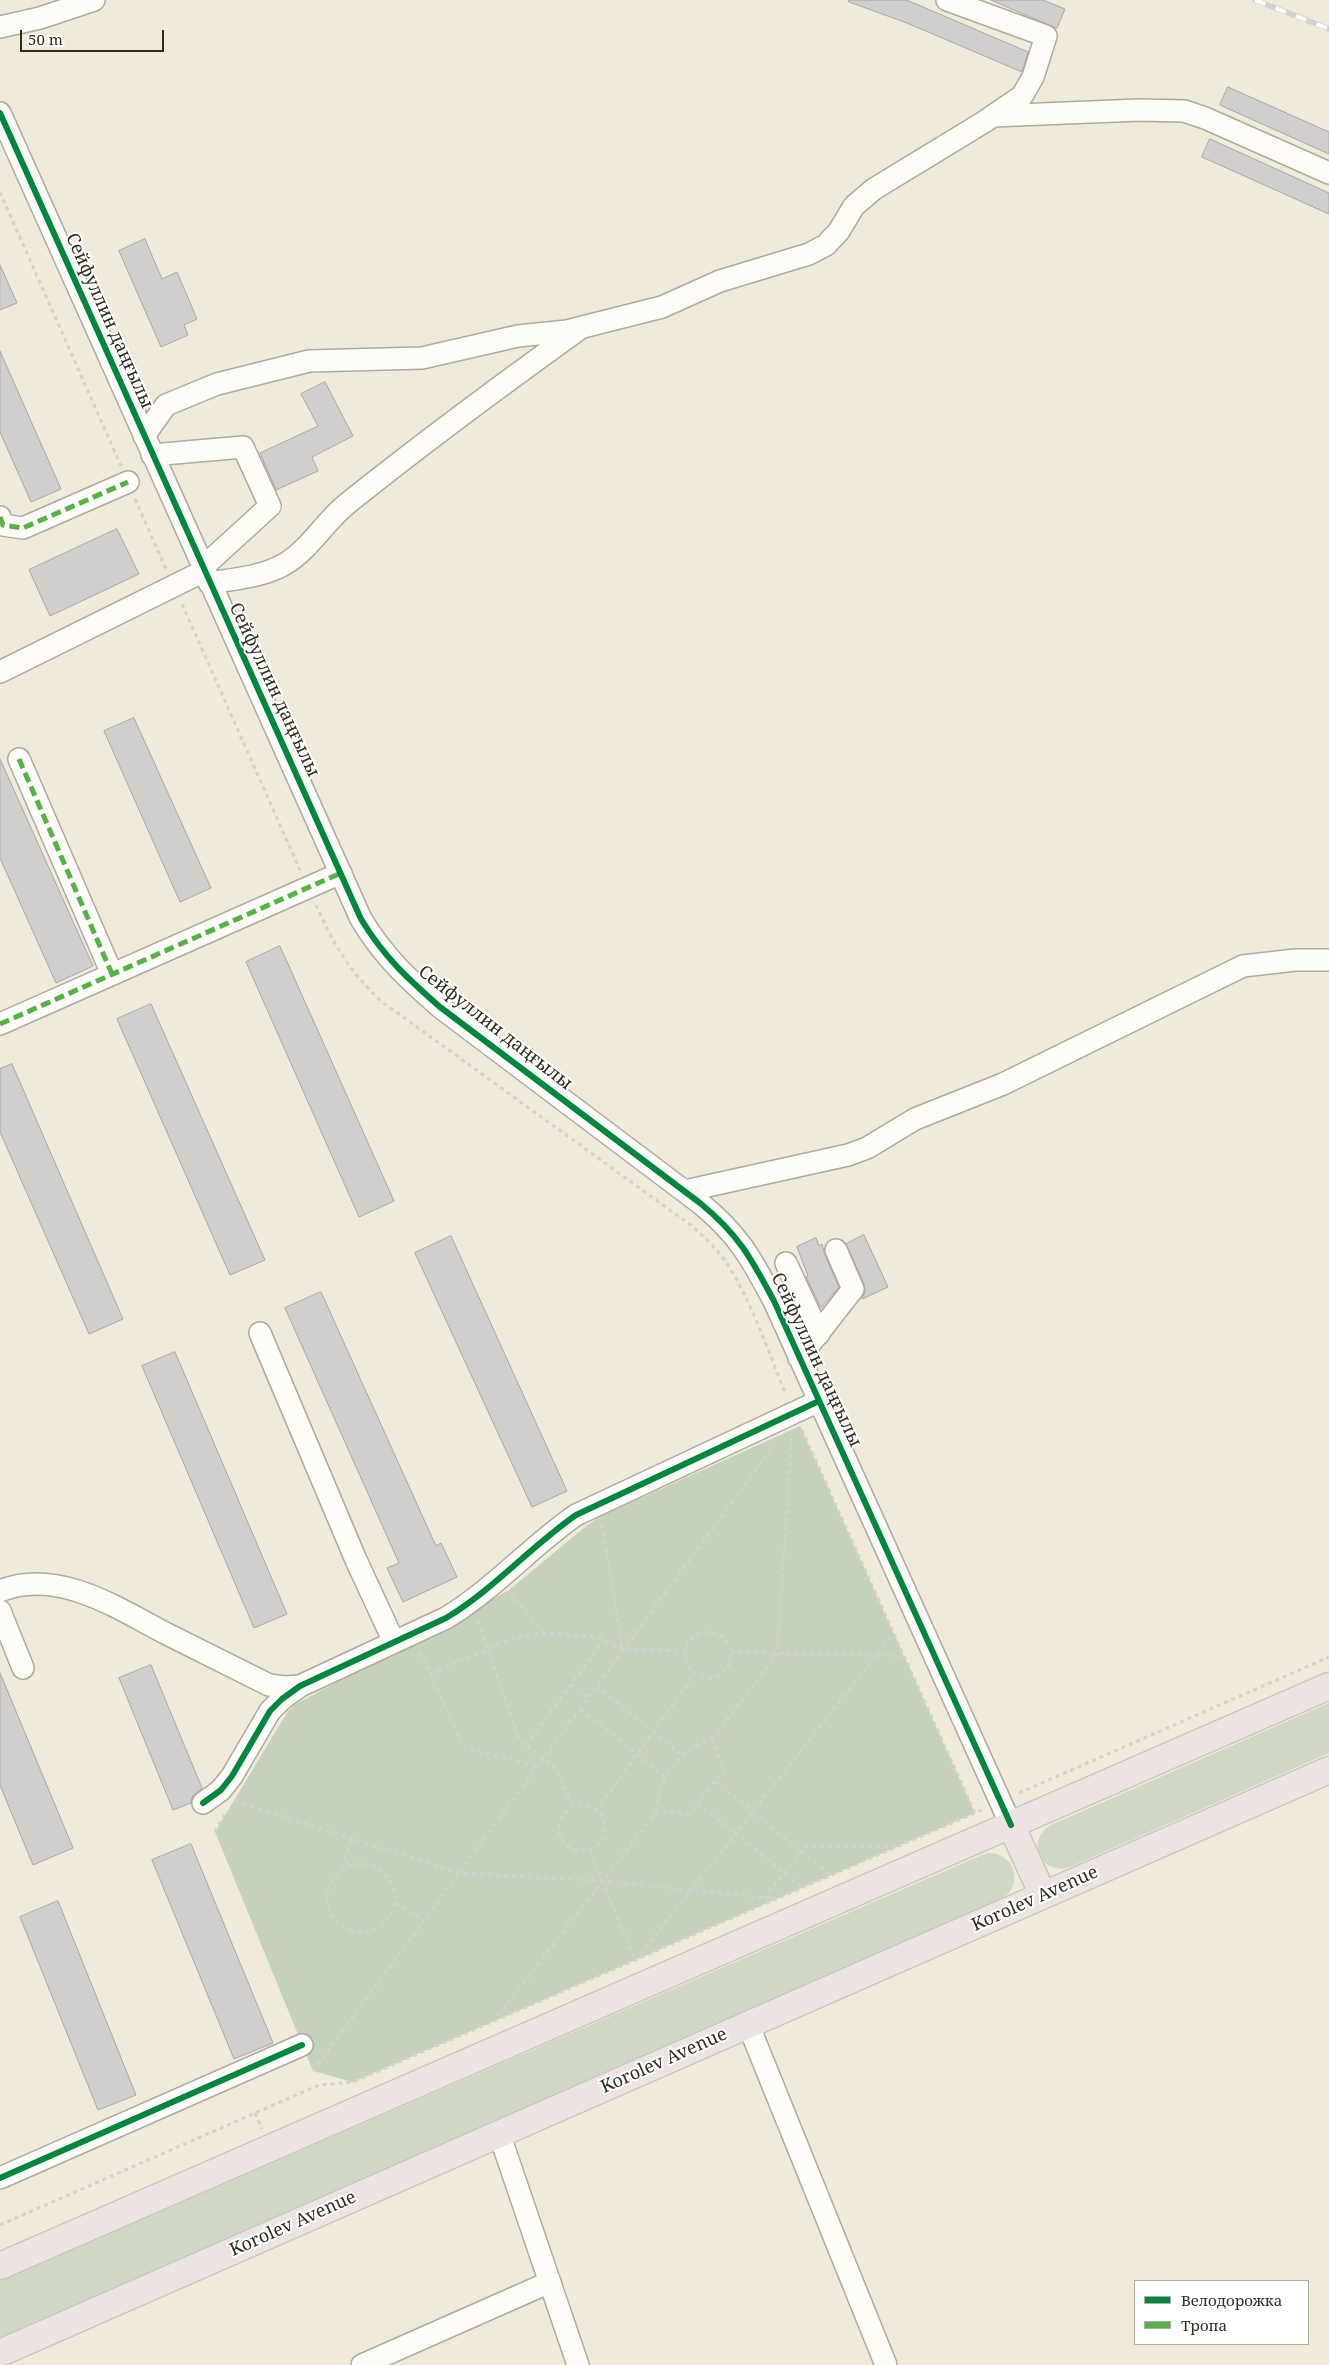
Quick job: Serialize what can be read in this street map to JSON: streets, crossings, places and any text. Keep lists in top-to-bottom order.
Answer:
{
  "streets": {
    "main road": ["Korolev Avenue"],
    "street": ["Сейфуллин даңғылы"]
  },
  "legend": ["Велодорожка", "Тропа"],
  "scale_bar": "50 m"
}
